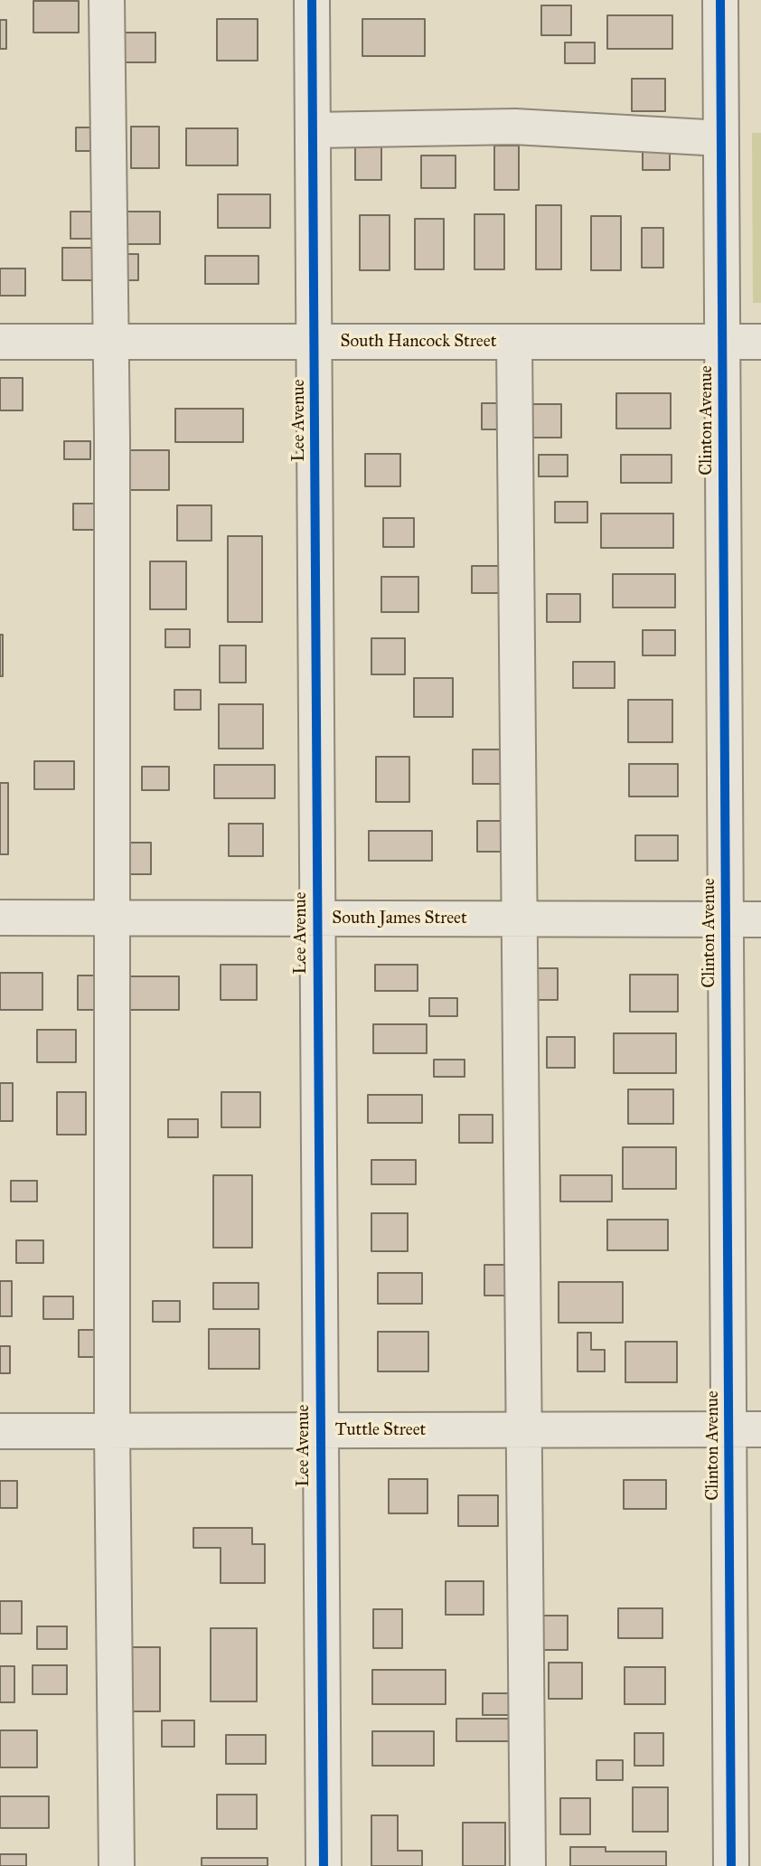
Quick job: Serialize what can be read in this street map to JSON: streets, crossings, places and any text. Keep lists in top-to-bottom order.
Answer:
{
  "streets": {
    "street": [
      "South Hancock Street",
      "Lee Avenue",
      "Clinton Avenue",
      "South James Street",
      "Tuttle Street"
    ]
  },
  "crossings": [
    ["South Hancock Street", "Lee Avenue"],
    ["South Hancock Street", "Clinton Avenue"],
    ["Lee Avenue", "South James Street"],
    ["Lee Avenue", "Tuttle Street"],
    ["Clinton Avenue", "South James Street"],
    ["Clinton Avenue", "Tuttle Street"]
  ]
}
